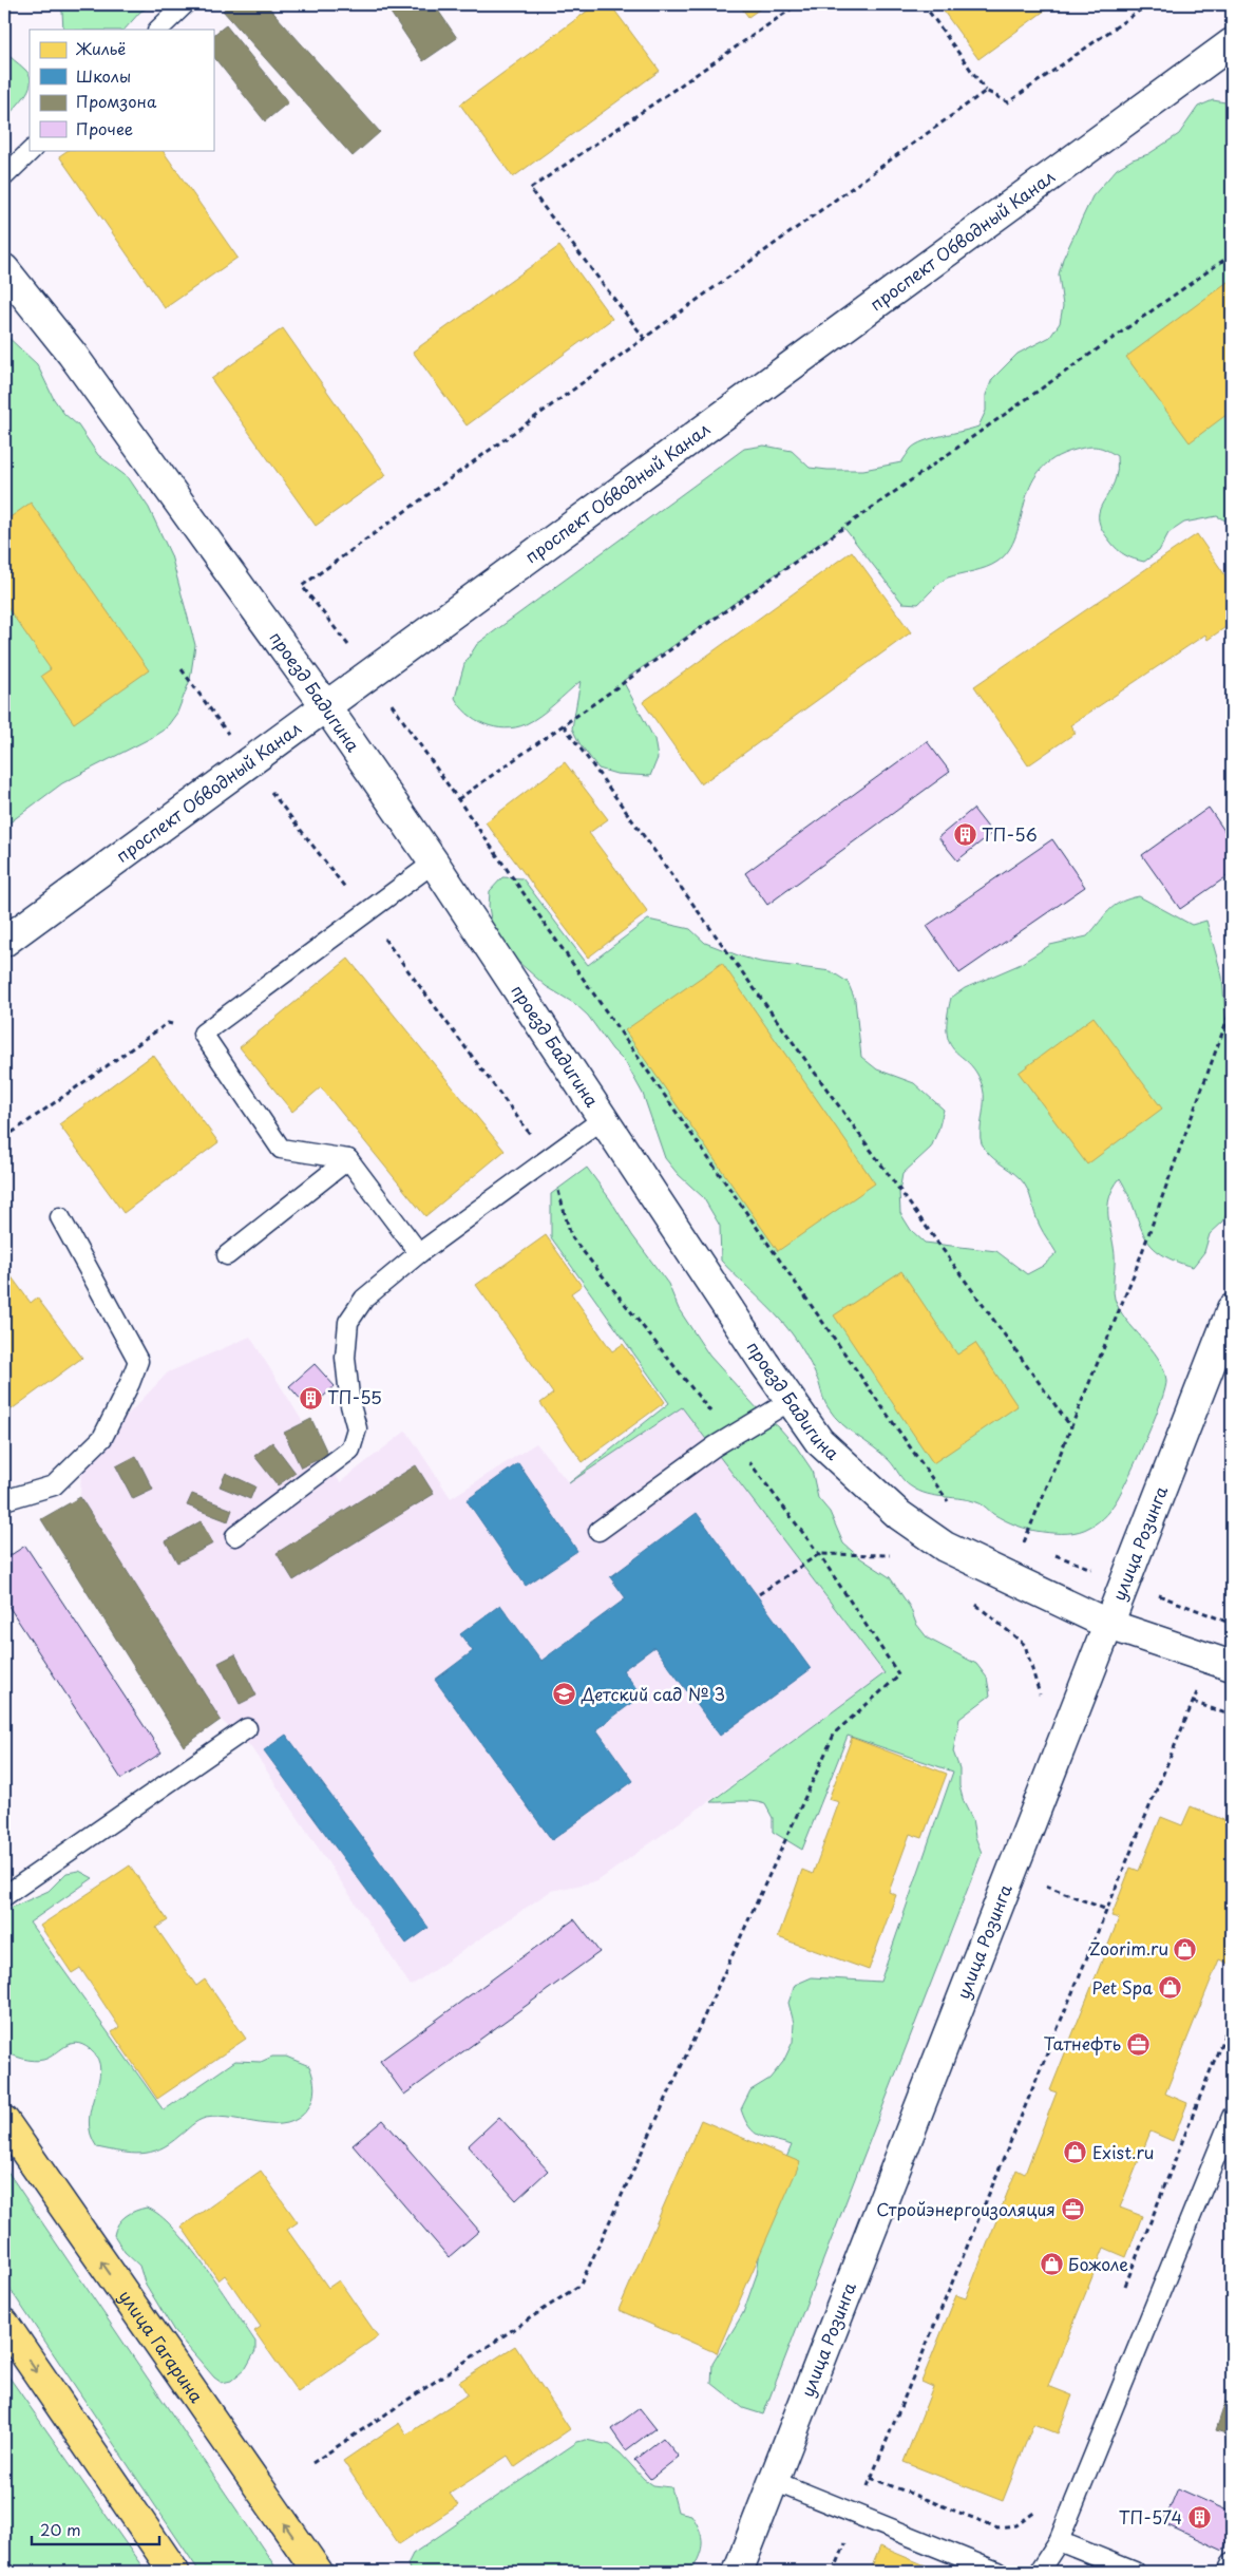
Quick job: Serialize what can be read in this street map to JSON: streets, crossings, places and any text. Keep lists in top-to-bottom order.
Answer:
{
  "streets": {
    "main road": ["улица Гагарина"],
    "street": ["проспект Обводный Канал", "проезд Бадигина", "улица Розинга"]
  },
  "crossings": [
    ["проспект Обводный Канал", "проезд Бадигина"],
    ["проезд Бадигина", "улица Розинга"]
  ],
  "places": {
    "building": ["ТП-56", "ТП-55", "ТП-574"],
    "school or university": ["Детский сад № 3"],
    "shop": [
      "Zoorim.ru",
      "Pet Spa",
      "Exist.ru",
      "Божоле"
    ],
    "office": ["Татнефть", "Стройэнергоизоляция"]
  },
  "legend": [
    "Жильё",
    "Школы",
    "Промзона",
    "Прочее"
  ],
  "scale_bar": "20 m"
}
